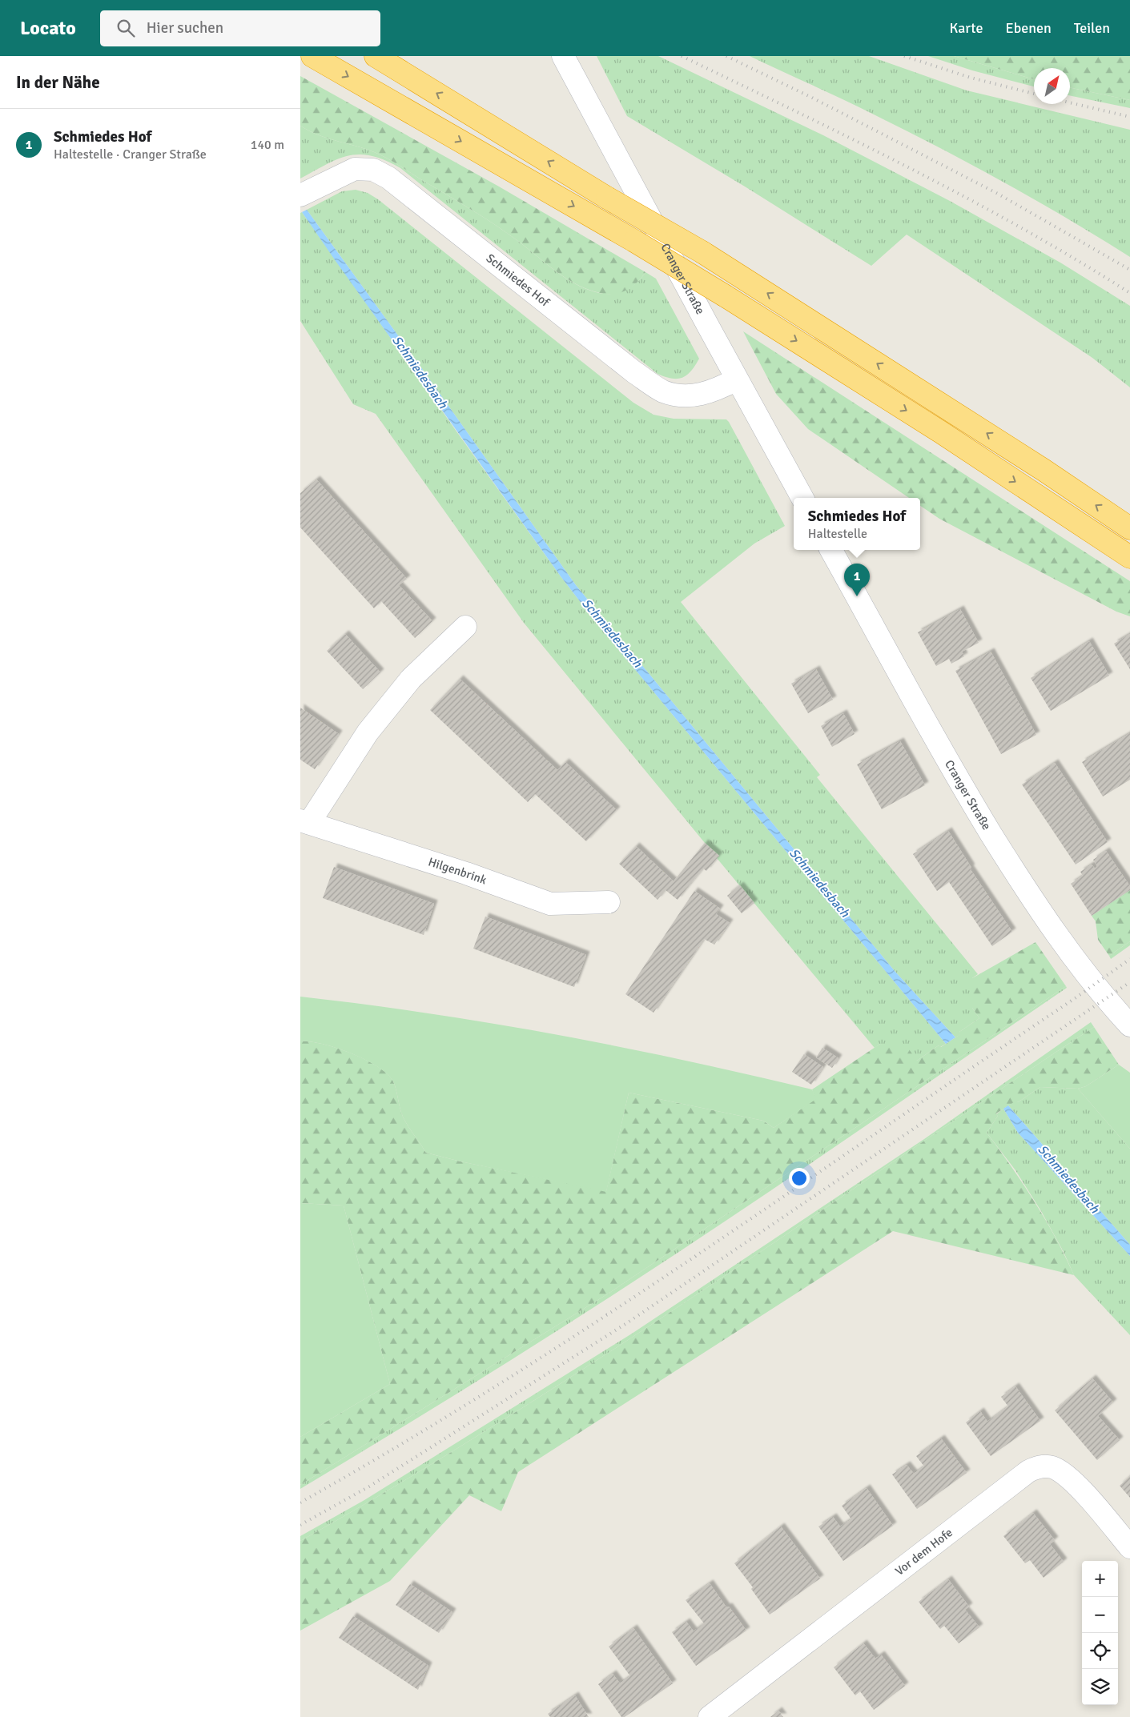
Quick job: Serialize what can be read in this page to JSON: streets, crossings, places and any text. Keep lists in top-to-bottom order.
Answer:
{
  "streets": {
    "street": [
      "Cranger Straße",
      "Schmiedes Hof",
      "Hilgenbrink",
      "Vor dem Hofe"
    ]
  },
  "crossings": [
    ["Cranger Straße", "Schmiedes Hof"]
  ],
  "water": ["Schmiedesbach"],
  "north": "top right",
  "page": {
    "header": "Locato",
    "search": "Hier suchen",
    "nav": ["Karte", "Ebenen", "Teilen"],
    "heading": "In der Nähe",
    "list": [
      {
        "mark": "1",
        "name": "Schmiedes Hof",
        "note": "Haltestelle · Cranger Straße",
        "value": "140 m"
      }
    ],
    "popup": ["Schmiedes Hof", "Haltestelle"],
    "pins": "1",
    "map_buttons": ["+", "−"]
  }
}
